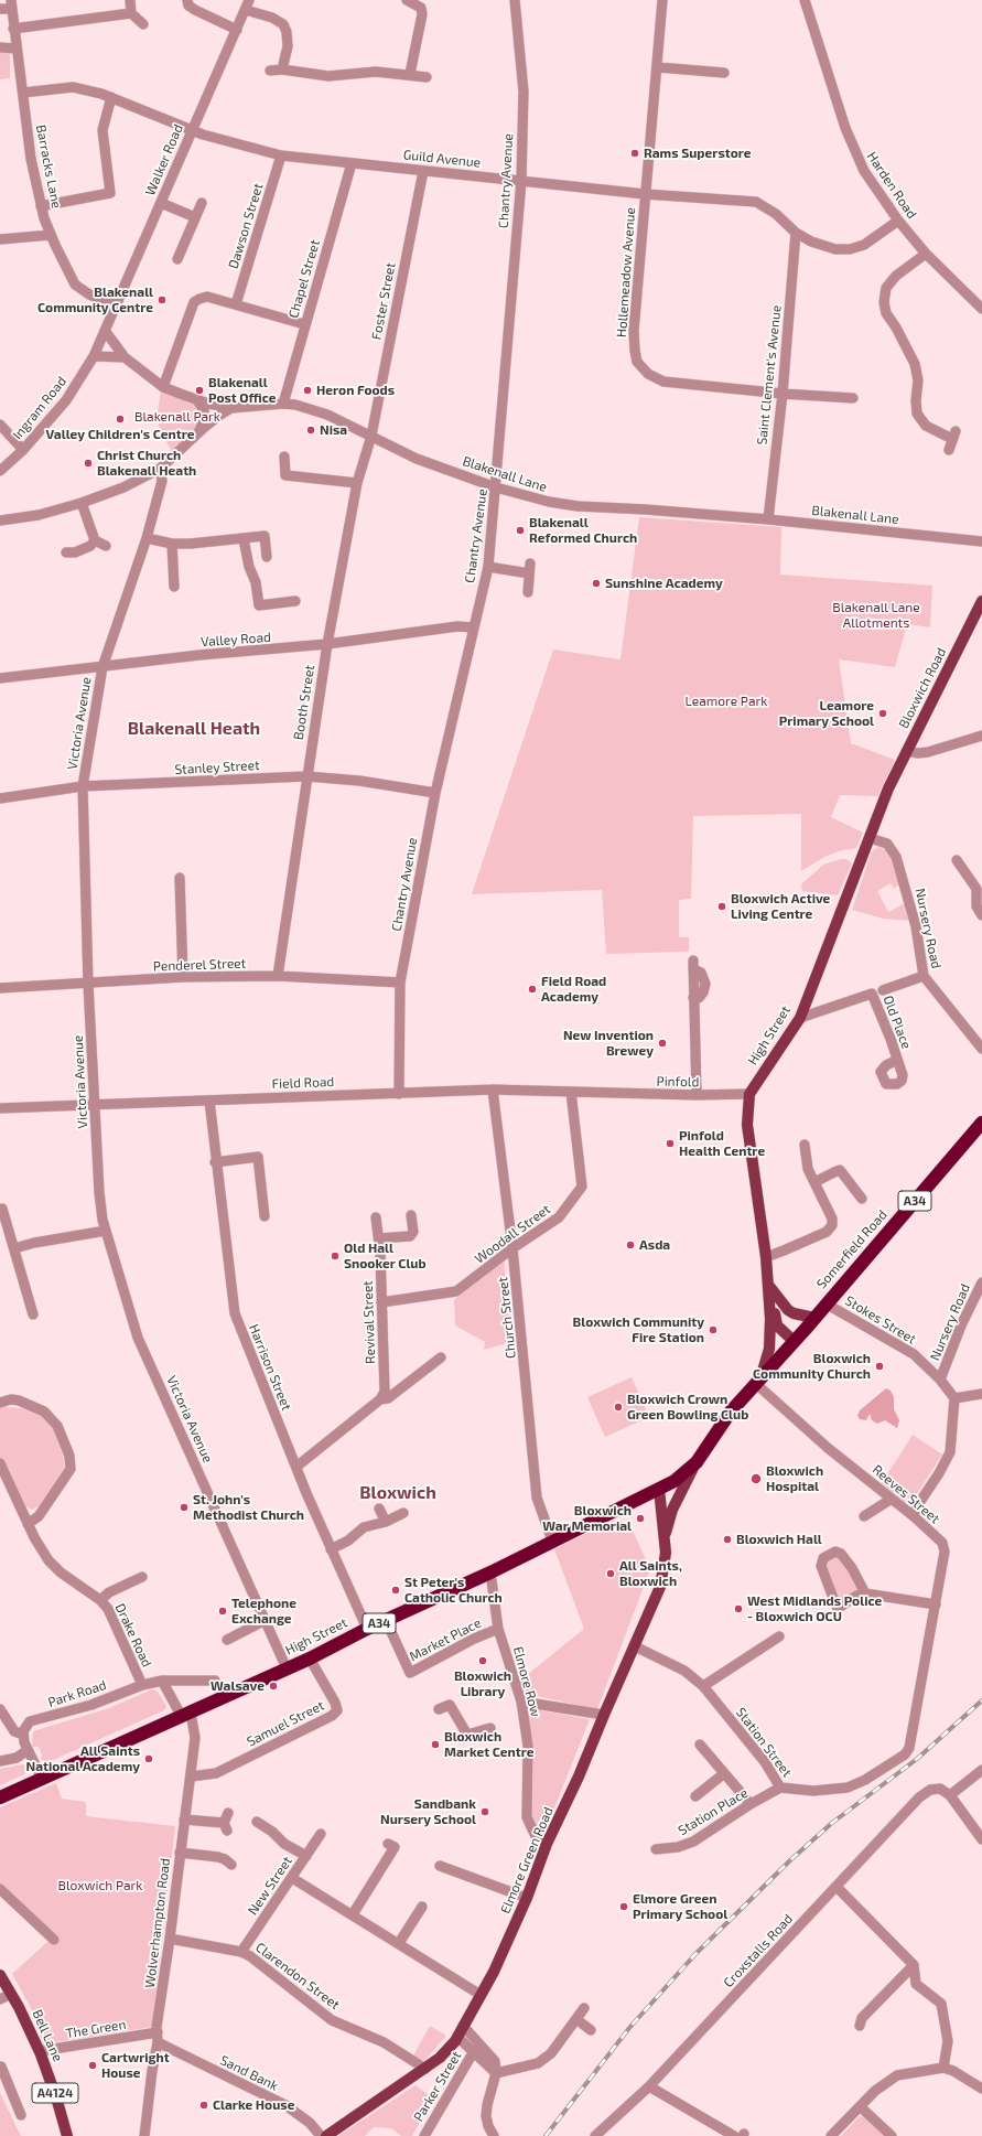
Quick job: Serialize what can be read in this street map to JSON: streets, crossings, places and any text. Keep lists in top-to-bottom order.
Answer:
{
  "streets": {
    "highway": ["High Street", "A34", "Somerfield Road"],
    "main road": [
      "Bloxwich Road",
      "Elmore Green Road",
      "Bell Lane",
      "A4124"
    ],
    "street": [
      "Guild Avenue",
      "Walker Road",
      "Barracks Lane",
      "Chantry Avenue",
      "Harden Road",
      "Dawson Street",
      "Hollemeadow Avenue",
      "Chapel Street",
      "Foster Street",
      "Saint Clement's Avenue",
      "Ingram Road",
      "Blakenall Lane",
      "Valley Road",
      "Booth Street",
      "Victoria Avenue",
      "Stanley Street",
      "Nursery Road",
      "Penderel Street",
      "Old Place",
      "Pinfold",
      "Field Road",
      "Woodall Street",
      "Church Street",
      "Stokes Street",
      "Revival Street",
      "Harrison Street",
      "Reeves Street",
      "Drake Road",
      "Market Place",
      "Elmore Row",
      "Park Road",
      "Samuel Street",
      "Station Street",
      "Station Place",
      "New Street",
      "Wolverhampton Road",
      "Croxstalls Road",
      "Clarendon Street",
      "The Green",
      "Sand Bank",
      "Parker Street"
    ]
  },
  "crossings": [
    ["Guild Avenue", "Walker Road"],
    ["Guild Avenue", "Barracks Lane"],
    ["Guild Avenue", "Chantry Avenue"],
    ["Guild Avenue", "Harden Road"],
    ["Guild Avenue", "Dawson Street"],
    ["Guild Avenue", "Hollemeadow Avenue"],
    ["Guild Avenue", "Chapel Street"],
    ["Guild Avenue", "Foster Street"],
    ["Guild Avenue", "Saint Clement's Avenue"],
    ["Walker Road", "Barracks Lane"],
    ["Walker Road", "Ingram Road"],
    ["Walker Road", "Blakenall Lane"],
    ["Chantry Avenue", "Blakenall Lane"],
    ["Chantry Avenue", "Valley Road"],
    ["Chantry Avenue", "Stanley Street"],
    ["Chantry Avenue", "Penderel Street"],
    ["Chantry Avenue", "Field Road"],
    ["Hollemeadow Avenue", "Saint Clement's Avenue"],
    ["Chapel Street", "Blakenall Lane"],
    ["Foster Street", "Blakenall Lane"],
    ["Foster Street", "Booth Street"],
    ["Saint Clement's Avenue", "Blakenall Lane"],
    ["Ingram Road", "Blakenall Lane"],
    ["Blakenall Lane", "Booth Street"],
    ["Valley Road", "Booth Street"],
    ["Valley Road", "Victoria Avenue"],
    ["Bloxwich Road", "High Street"],
    ["Booth Street", "Stanley Street"],
    ["Booth Street", "Penderel Street"],
    ["Victoria Avenue", "Stanley Street"],
    ["Victoria Avenue", "Penderel Street"],
    ["Victoria Avenue", "High Street"],
    ["Victoria Avenue", "Field Road"],
    ["Nursery Road", "High Street"],
    ["Nursery Road", "Stokes Street"],
    ["Old Place", "High Street"],
    ["High Street", "Pinfold"],
    ["High Street", "Somerfield Road"],
    ["High Street", "Church Street"],
    ["High Street", "Harrison Street"],
    ["High Street", "Reeves Street"],
    ["High Street", "Market Place"],
    ["High Street", "Elmore Row"],
    ["High Street", "Samuel Street"],
    ["High Street", "Elmore Green Road"],
    ["High Street", "Wolverhampton Road"],
    ["Pinfold", "Field Road"],
    ["Field Road", "Woodall Street"],
    ["Field Road", "Church Street"],
    ["Field Road", "Harrison Street"],
    ["Woodall Street", "Church Street"],
    ["Woodall Street", "Revival Street"],
    ["Somerfield Road", "Stokes Street"],
    ["Somerfield Road", "Reeves Street"],
    ["Reeves Street", "Station Street"],
    ["Drake Road", "Park Road"],
    ["Market Place", "Elmore Row"],
    ["Elmore Row", "Elmore Green Road"],
    ["Samuel Street", "Wolverhampton Road"],
    ["Station Street", "Station Place"],
    ["Station Street", "Elmore Green Road"],
    ["Elmore Green Road", "Clarendon Street"],
    ["New Street", "Clarendon Street"],
    ["Wolverhampton Road", "Clarendon Street"],
    ["Wolverhampton Road", "The Green"],
    ["Wolverhampton Road", "Sand Bank"],
    ["The Green", "Bell Lane"],
    ["The Green", "Sand Bank"]
  ],
  "districts": ["Blakenall Heath", "Bloxwich"],
  "parks": [
    "Blakenall Park",
    "Blakenall Lane Allotments",
    "Leamore Park",
    "Bloxwich Park"
  ],
  "places": [
    "Rams Superstore",
    "Blakenall Community Centre",
    "Blakenall Post Office",
    "Heron Foods",
    "Valley Children's Centre",
    "Nisa",
    "Christ Church Blakenall Heath",
    "Blakenall Reformed Church",
    "Sunshine Academy",
    "Leamore Primary School",
    "Bloxwich Active Living Centre",
    "Field Road Academy",
    "New Invention Brewey",
    "Pinfold Health Centre",
    "Asda",
    "Old Hall Snooker Club",
    "Bloxwich Community Fire Station",
    "Bloxwich Community Church",
    "Bloxwich Crown Green Bowling Club",
    "Bloxwich Hospital",
    "St. John's Methodist Church",
    "Bloxwich War Memorial",
    "Bloxwich Hall",
    "All Saints, Bloxwich",
    "St Peter's Catholic Church",
    "West Midlands Police - Bloxwich OCU",
    "Telephone Exchange",
    "Bloxwich Library",
    "Walsave",
    "Bloxwich Market Centre",
    "All Saints National Academy",
    "Sandbank Nursery School",
    "Elmore Green Primary School",
    "Cartwright House",
    "Clarke House"
  ]
}
